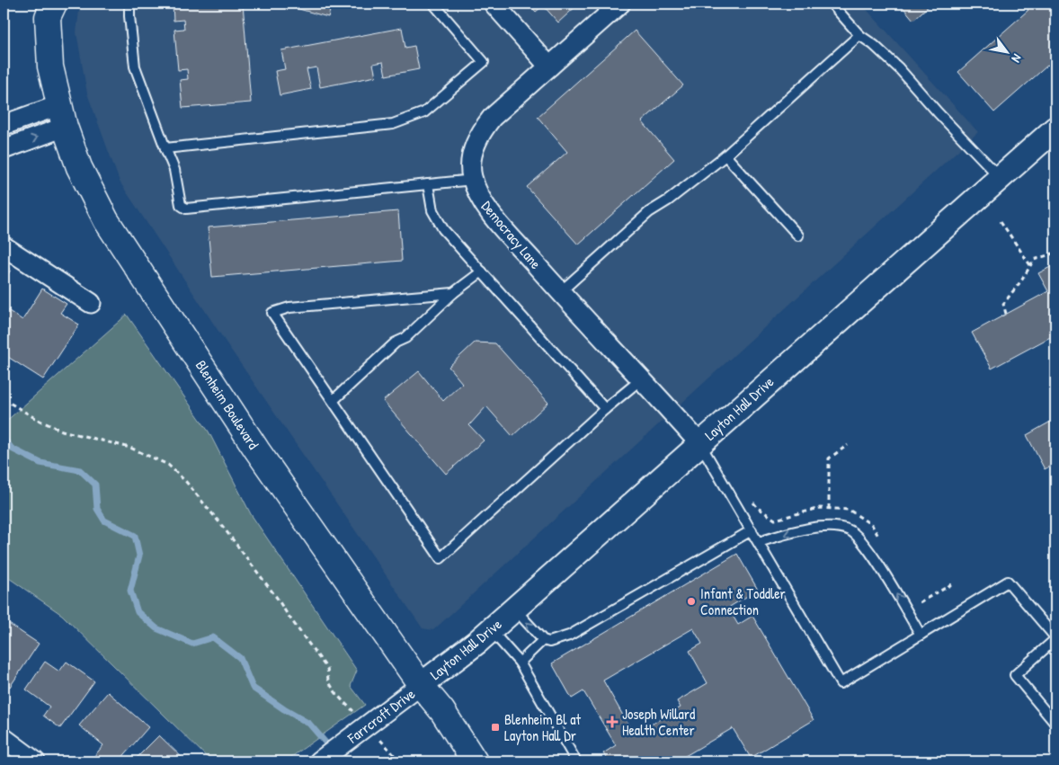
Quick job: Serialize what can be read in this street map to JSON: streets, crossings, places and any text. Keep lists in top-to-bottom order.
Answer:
{
  "streets": {
    "main road": ["Blenheim Boulevard"],
    "street": ["Democracy Lane", "Layton Hall Drive", "Farrcroft Drive"]
  },
  "crossings": [
    ["Democracy Lane", "Layton Hall Drive"],
    ["Blenheim Boulevard", "Layton Hall Drive"],
    ["Blenheim Boulevard", "Farrcroft Drive"],
    ["Layton Hall Drive", "Farrcroft Drive"]
  ],
  "places": {
    "other": ["Infant & Toddler Connection"],
    "health": ["Joseph Willard Health Center"],
    "transit": ["Blenheim Bl at Layton Hall Dr"]
  },
  "north": "bottom right"
}
